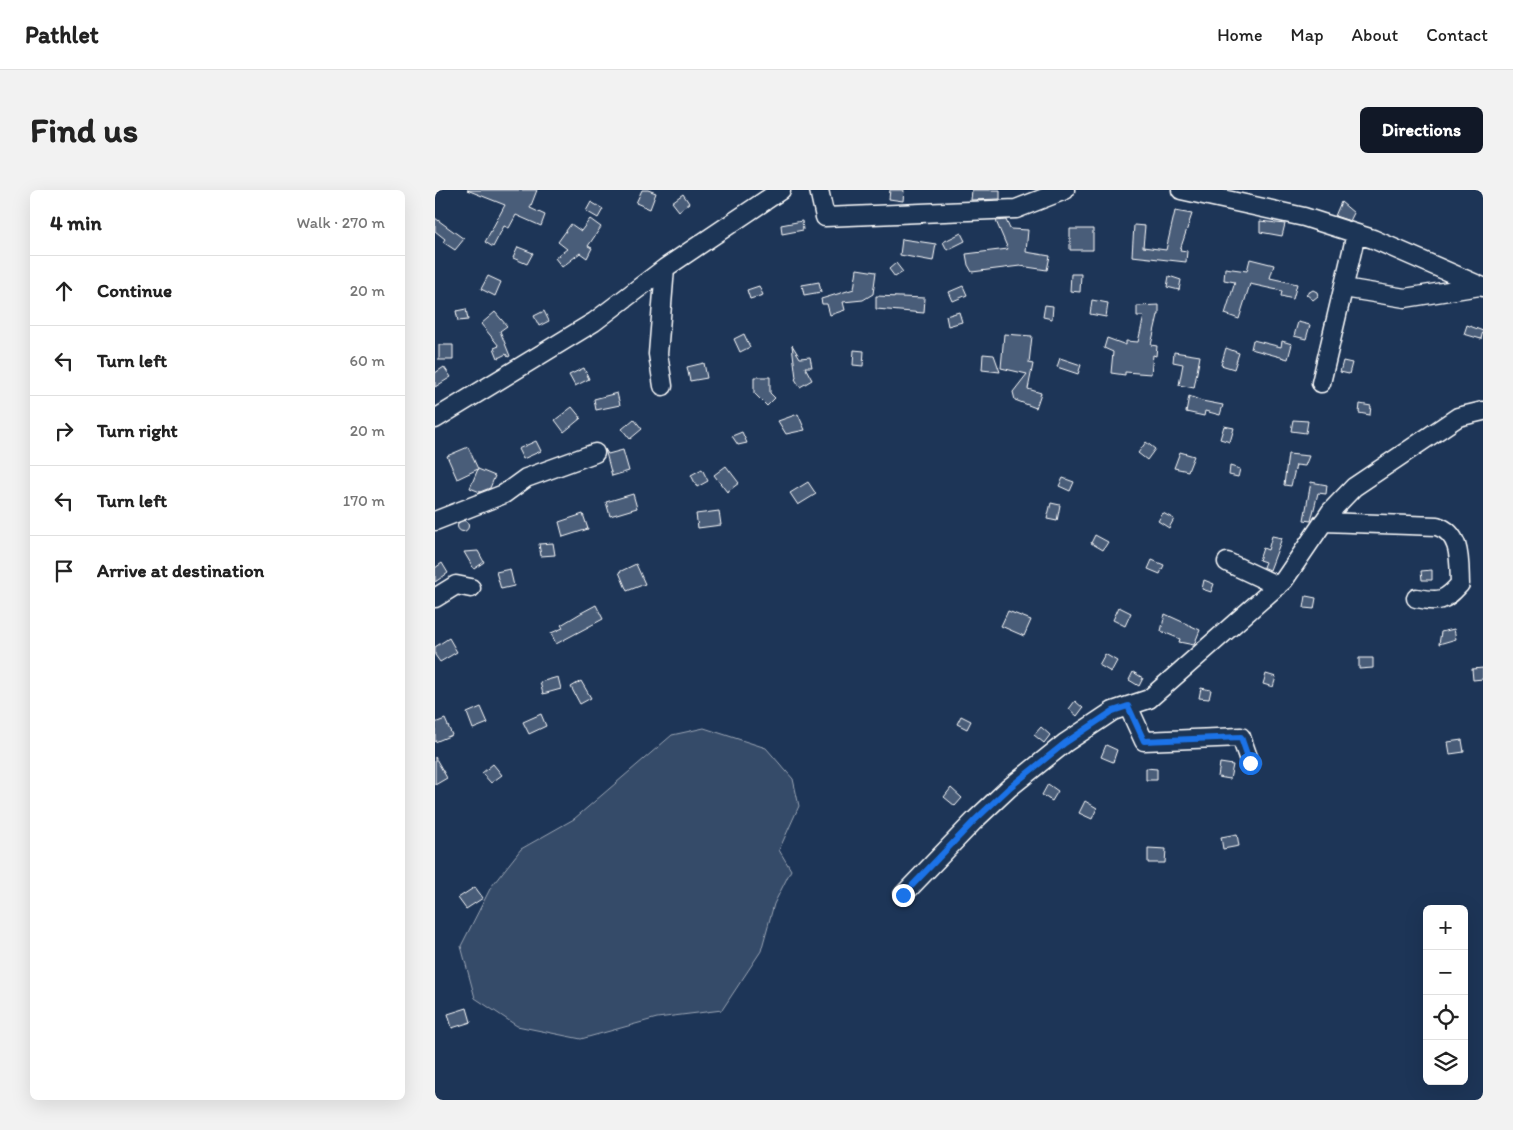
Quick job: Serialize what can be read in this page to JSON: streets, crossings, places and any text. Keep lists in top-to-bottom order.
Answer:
{
  "page": {
    "header": "Pathlet",
    "nav": [
      "Home",
      "Map",
      "About",
      "Contact"
    ],
    "buttons": "Directions",
    "title": "Find us",
    "heading": ["4 min", "Walk · 270 m"],
    "list": [
      ["Continue", "20 m"],
      ["Turn left", "60 m"],
      ["Turn right", "20 m"],
      ["Turn left", "170 m"],
      "Arrive at destination"
    ],
    "map_buttons": ["+", "−"]
  }
}
